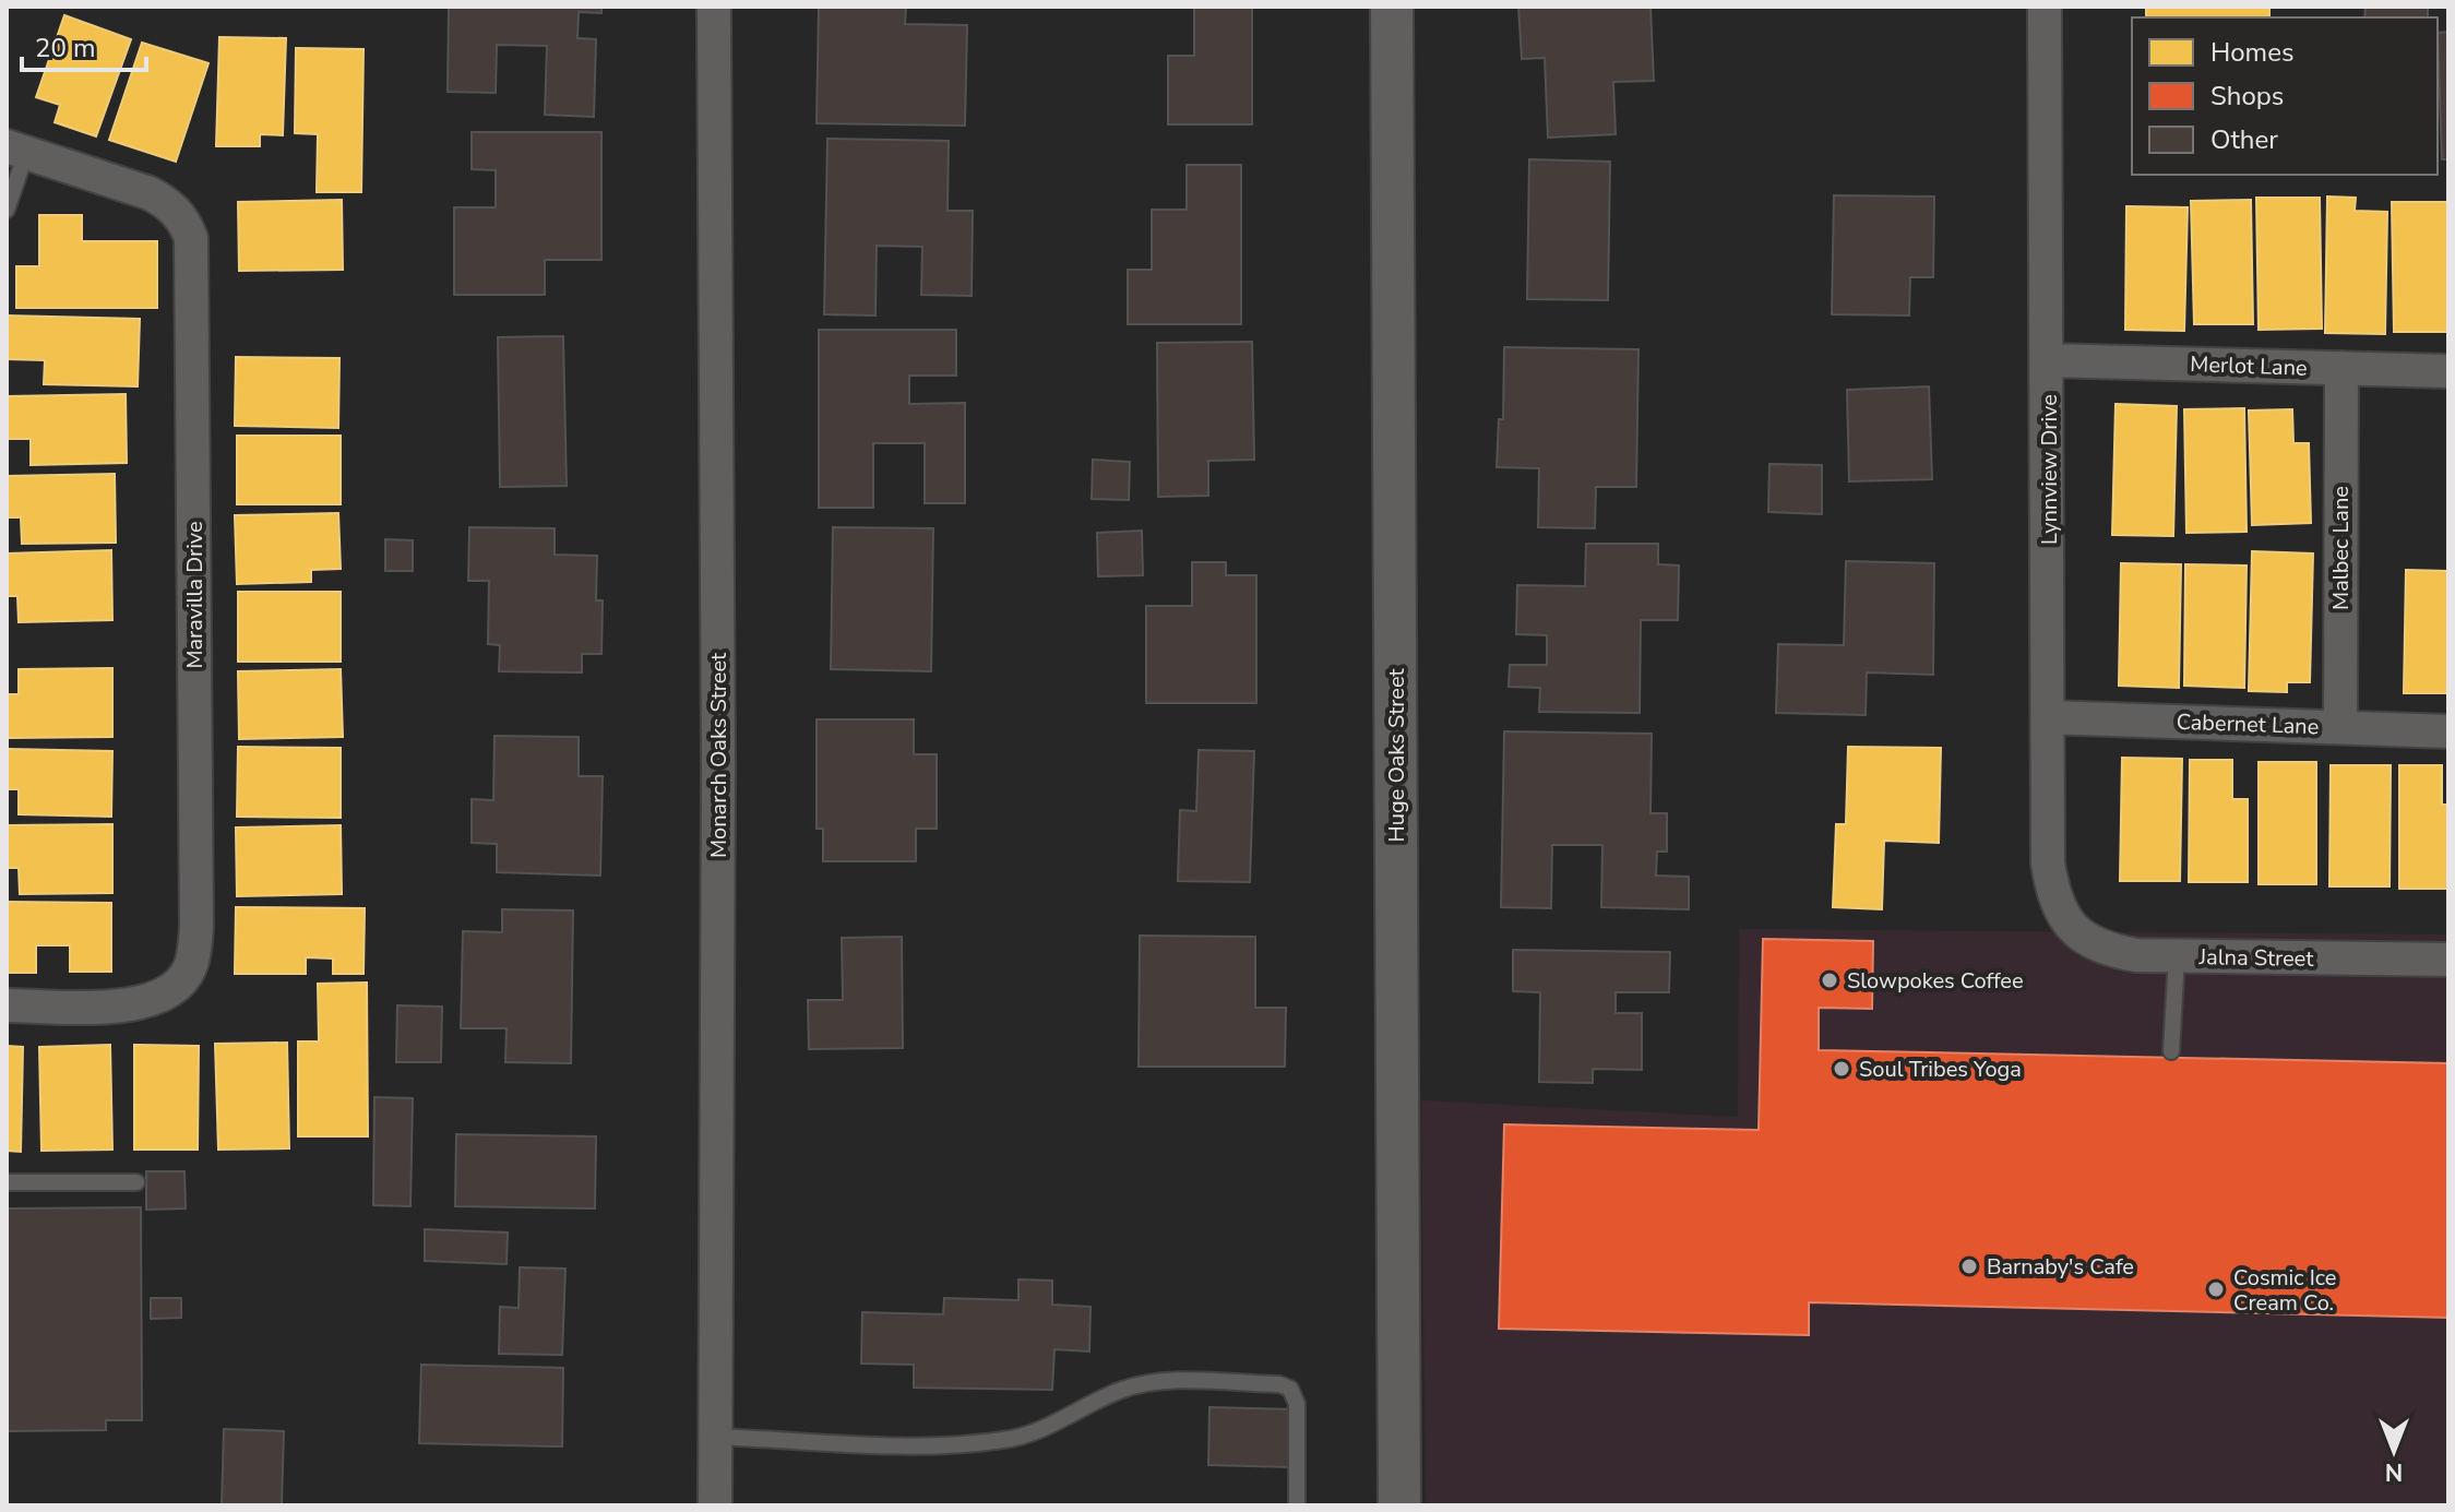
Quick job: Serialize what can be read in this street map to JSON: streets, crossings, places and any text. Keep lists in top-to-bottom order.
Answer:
{
  "streets": {
    "street": [
      "Merlot Lane",
      "Lynnview Drive",
      "Malbec Lane",
      "Maravilla Drive",
      "Cabernet Lane",
      "Monarch Oaks Street",
      "Huge Oaks Street",
      "Jalna Street"
    ]
  },
  "crossings": [
    ["Merlot Lane", "Lynnview Drive"],
    ["Merlot Lane", "Malbec Lane"],
    ["Lynnview Drive", "Cabernet Lane"],
    ["Lynnview Drive", "Jalna Street"],
    ["Malbec Lane", "Cabernet Lane"]
  ],
  "places": [
    "Slowpokes Coffee",
    "Soul Tribes Yoga",
    "Barnaby's Cafe",
    "Cosmic Ice Cream Co."
  ],
  "legend": ["Homes", "Shops", "Other"],
  "scale_bar": "20 m",
  "north": "bottom"
}
